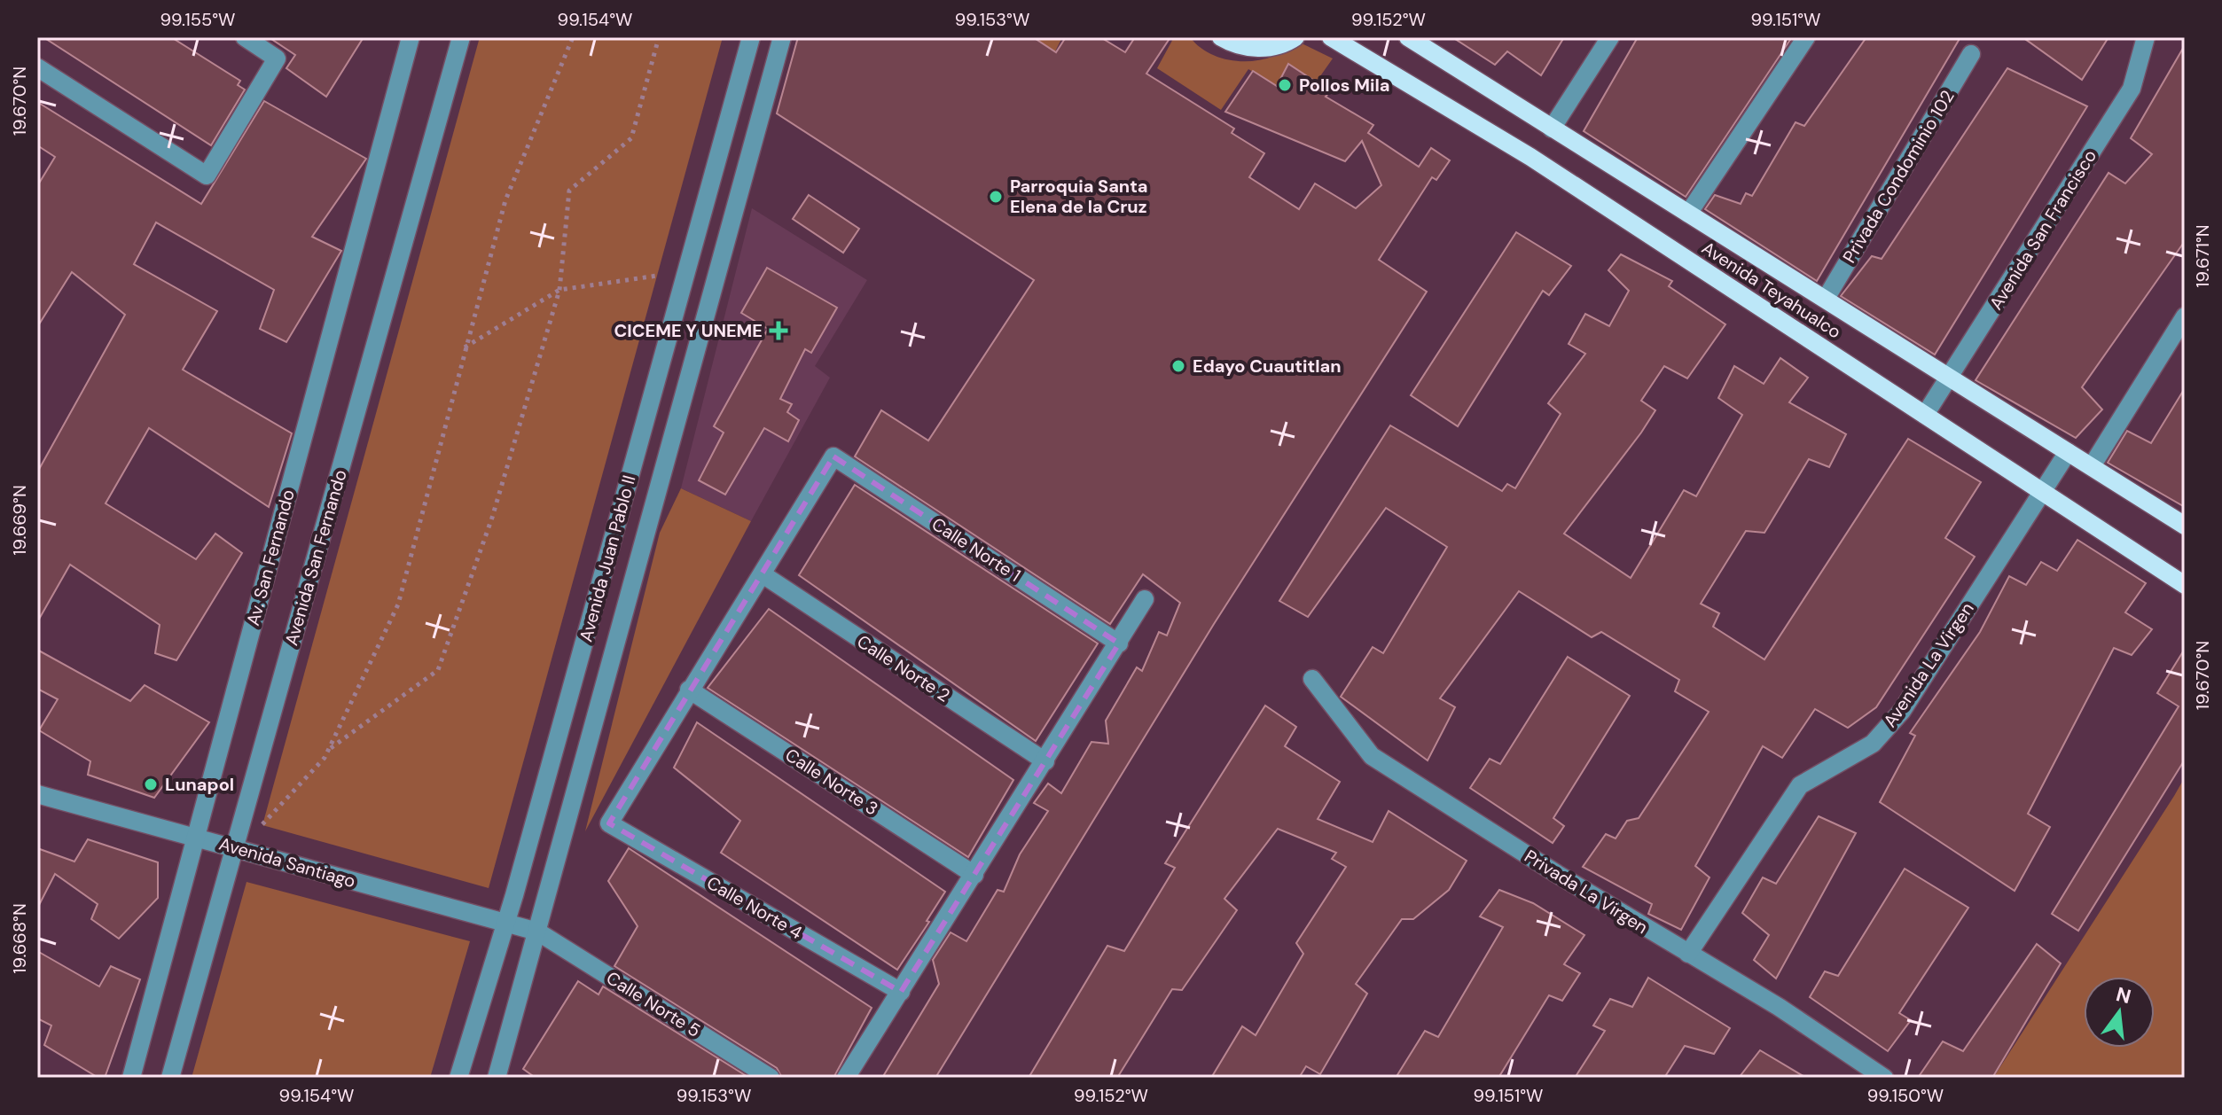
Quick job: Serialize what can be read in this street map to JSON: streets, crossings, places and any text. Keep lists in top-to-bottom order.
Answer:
{
  "streets": {
    "main road": ["Avenida Teyahualco"],
    "street": [
      "Privada Condominio 102",
      "Avenida San Francisco",
      "Calle Norte 1",
      "Av. San Fernando",
      "Avenida San Fernando",
      "Avenida Juan Pablo II",
      "Avenida La Virgen",
      "Calle Norte 2",
      "Calle Norte 3",
      "Avenida Santiago",
      "Privada La Virgen",
      "Calle Norte 4",
      "Calle Norte 5"
    ]
  },
  "crossings": [
    ["Privada Condominio 102", "Avenida Teyahualco"],
    ["Avenida San Francisco", "Avenida Teyahualco"],
    ["Avenida Teyahualco", "Avenida La Virgen"],
    ["Calle Norte 1", "Calle Norte 2"],
    ["Av. San Fernando", "Avenida Santiago"],
    ["Avenida San Fernando", "Avenida Santiago"],
    ["Avenida Juan Pablo II", "Avenida Santiago"],
    ["Avenida La Virgen", "Privada La Virgen"],
    ["Calle Norte 3", "Calle Norte 4"],
    ["Avenida Santiago", "Calle Norte 5"]
  ],
  "places": {
    "other": [
      "Pollos Mila",
      "Parroquia Santa Elena de la Cruz",
      "Edayo Cuautitlan",
      "Lunapol"
    ],
    "health": ["CICEME Y UNEME"]
  },
  "north": "top",
  "coordinates": [
    "99.155°W",
    "99.154°W",
    "99.153°W",
    "99.152°W",
    "99.151°W",
    "19.670°N",
    "19.671°N",
    "19.669°N",
    "19.668°N",
    "99.150°W"
  ]
}
